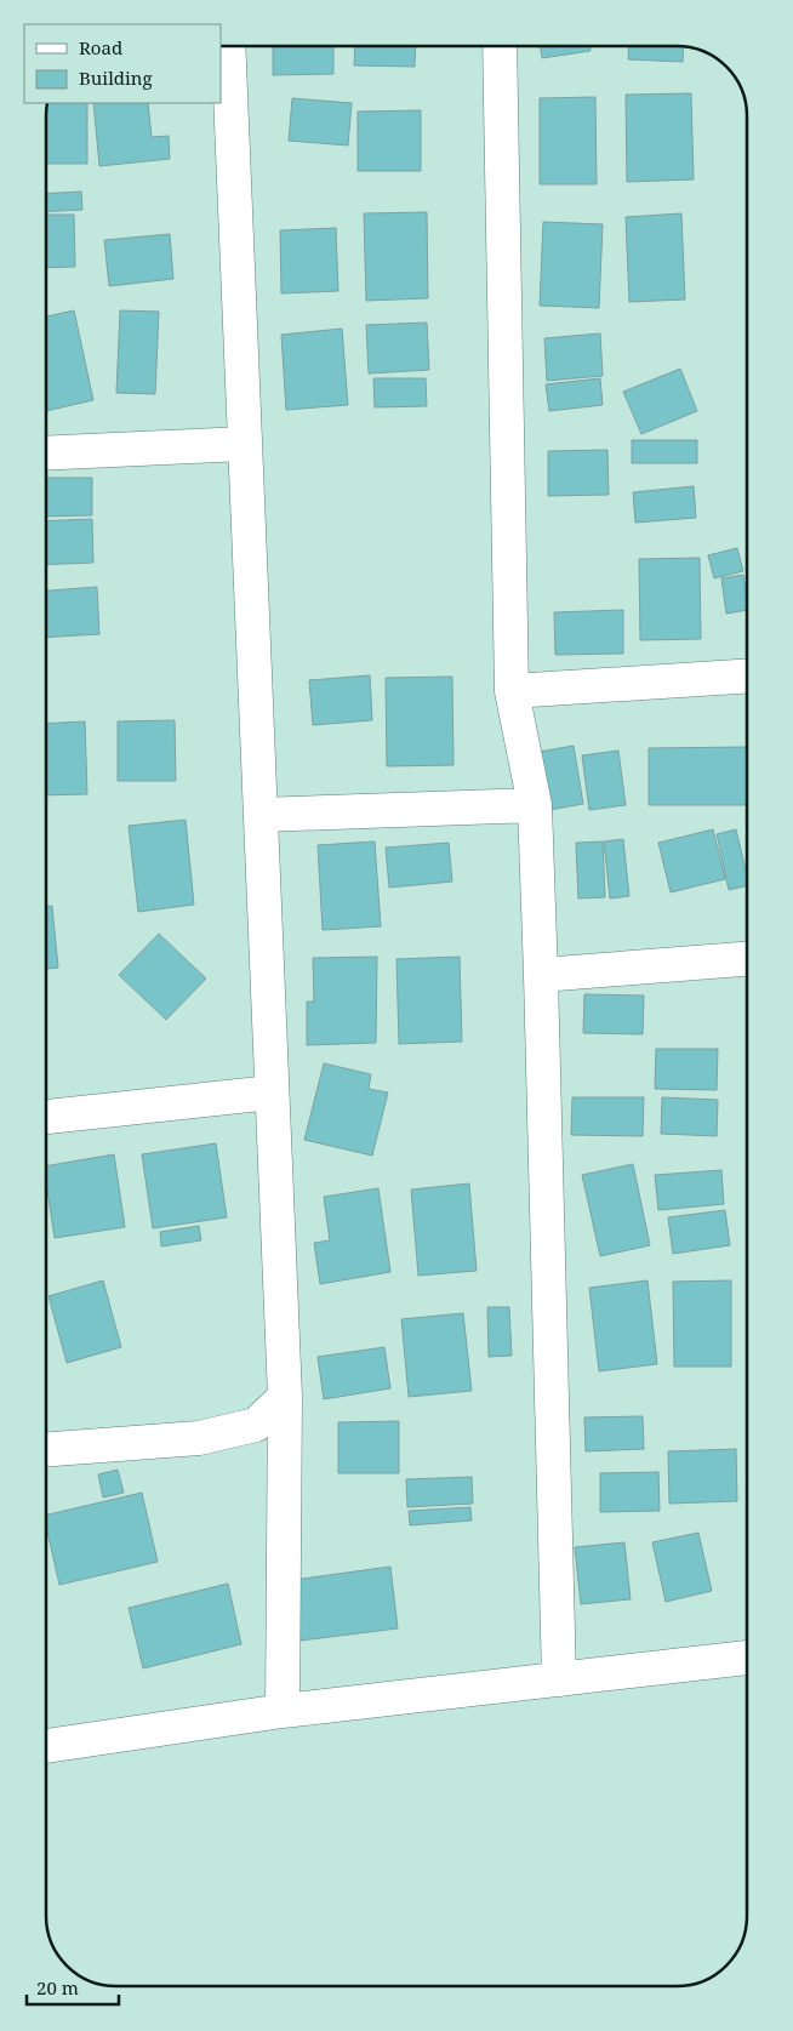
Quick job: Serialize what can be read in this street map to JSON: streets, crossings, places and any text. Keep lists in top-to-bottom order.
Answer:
{
  "legend": ["Road", "Building"],
  "scale_bar": "20 m"
}
